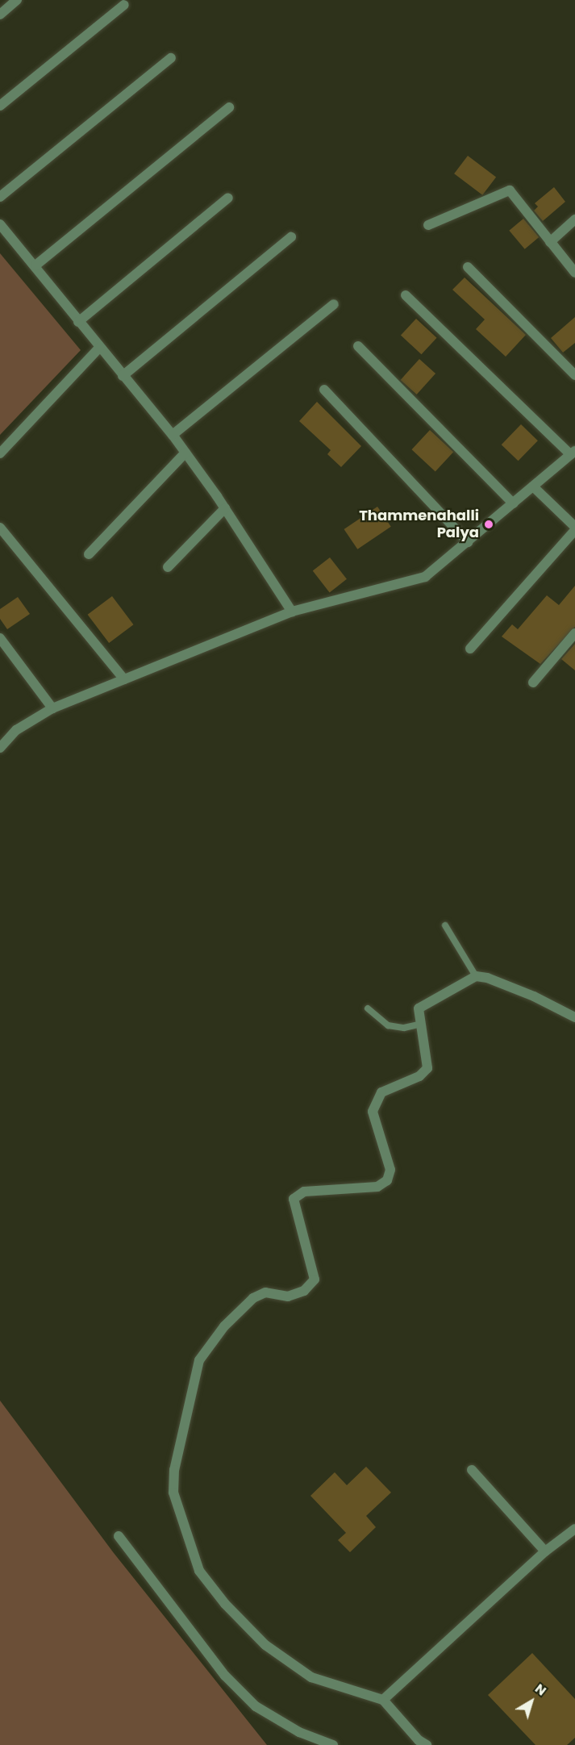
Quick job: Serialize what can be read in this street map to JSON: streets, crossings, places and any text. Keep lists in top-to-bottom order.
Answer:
{
  "places": ["Thammenahalli Palya"],
  "north": "top right"
}
